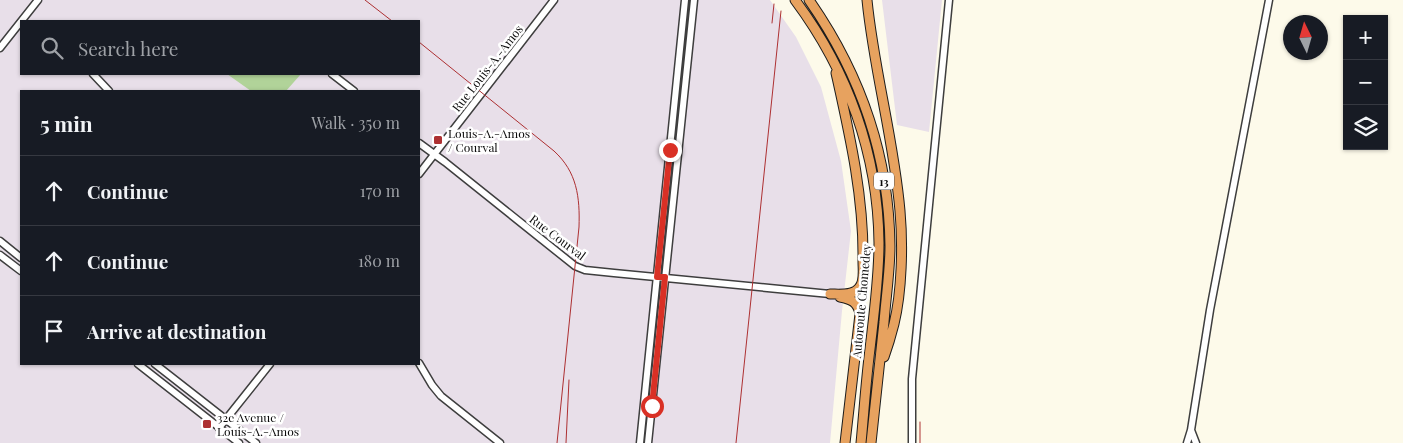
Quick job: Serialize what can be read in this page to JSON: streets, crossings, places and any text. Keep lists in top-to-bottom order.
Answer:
{
  "streets": {
    "highway": ["13", "Autoroute Chomedey"],
    "street": ["Rue Louis-A.-Amos", "Rue Courval"]
  },
  "crossings": [
    ["Rue Louis-A.-Amos", "Rue Courval"]
  ],
  "places": {
    "transit": ["Louis-A.-Amos / Courval", "32e Avenue / Louis-A.-Amos"]
  },
  "north": "top",
  "page": {
    "map_buttons": ["+", "−"],
    "search": "Search here",
    "heading": ["5 min", "Walk · 350 m"],
    "list": [
      ["Continue", "170 m"],
      ["Continue", "180 m"],
      "Arrive at destination"
    ]
  }
}
